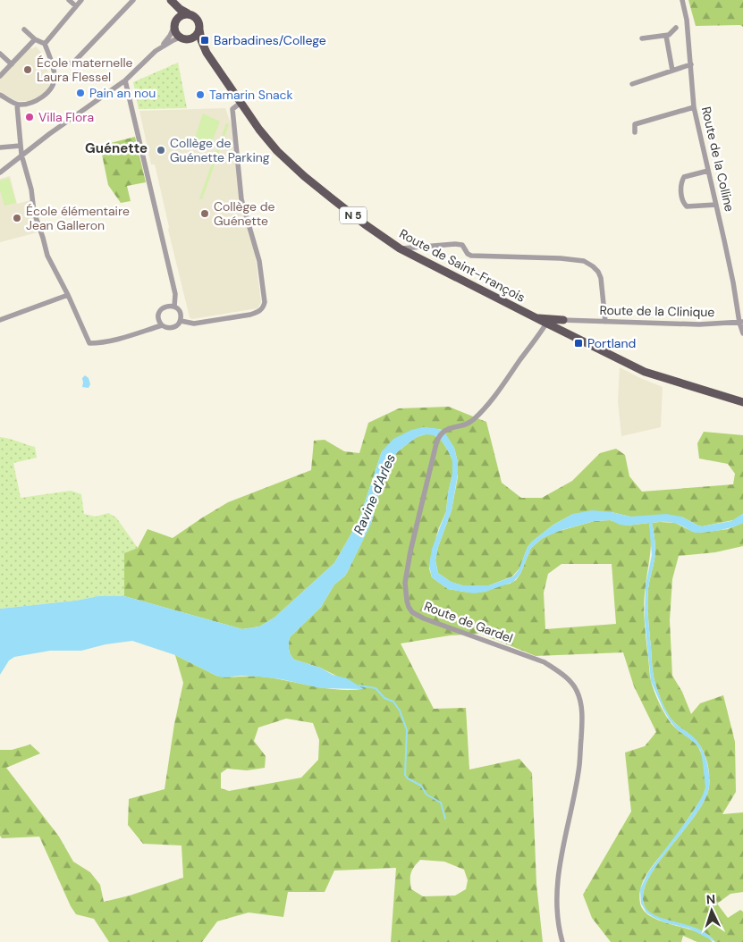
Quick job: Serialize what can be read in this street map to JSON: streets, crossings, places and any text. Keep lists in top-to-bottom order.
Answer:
{
  "streets": {
    "main road": ["N 5", "Route de Saint-François"],
    "street": ["Route de la Colline", "Route de la Clinique", "Route de Gardel"]
  },
  "crossings": [
    ["Route de la Colline", "Route de la Clinique"],
    ["N 5", "Route de Saint-François"],
    ["Route de Saint-François", "Route de la Clinique"],
    ["Route de Saint-François", "Route de Gardel"],
    ["Route de la Clinique", "Route de Gardel"]
  ],
  "districts": ["Guénette"],
  "water": ["Ravine d'Arles"],
  "places": {
    "transit": ["Barbadines/College", "Portland"],
    "other": [
      "École maternelle Laura Flessel",
      "Pain an nou",
      "Tamarin Snack",
      "Villa Flora",
      "Collège de Guénette Parking",
      "Collège de Guénette",
      "École élémentaire Jean Galleron"
    ]
  },
  "north": "top"
}
